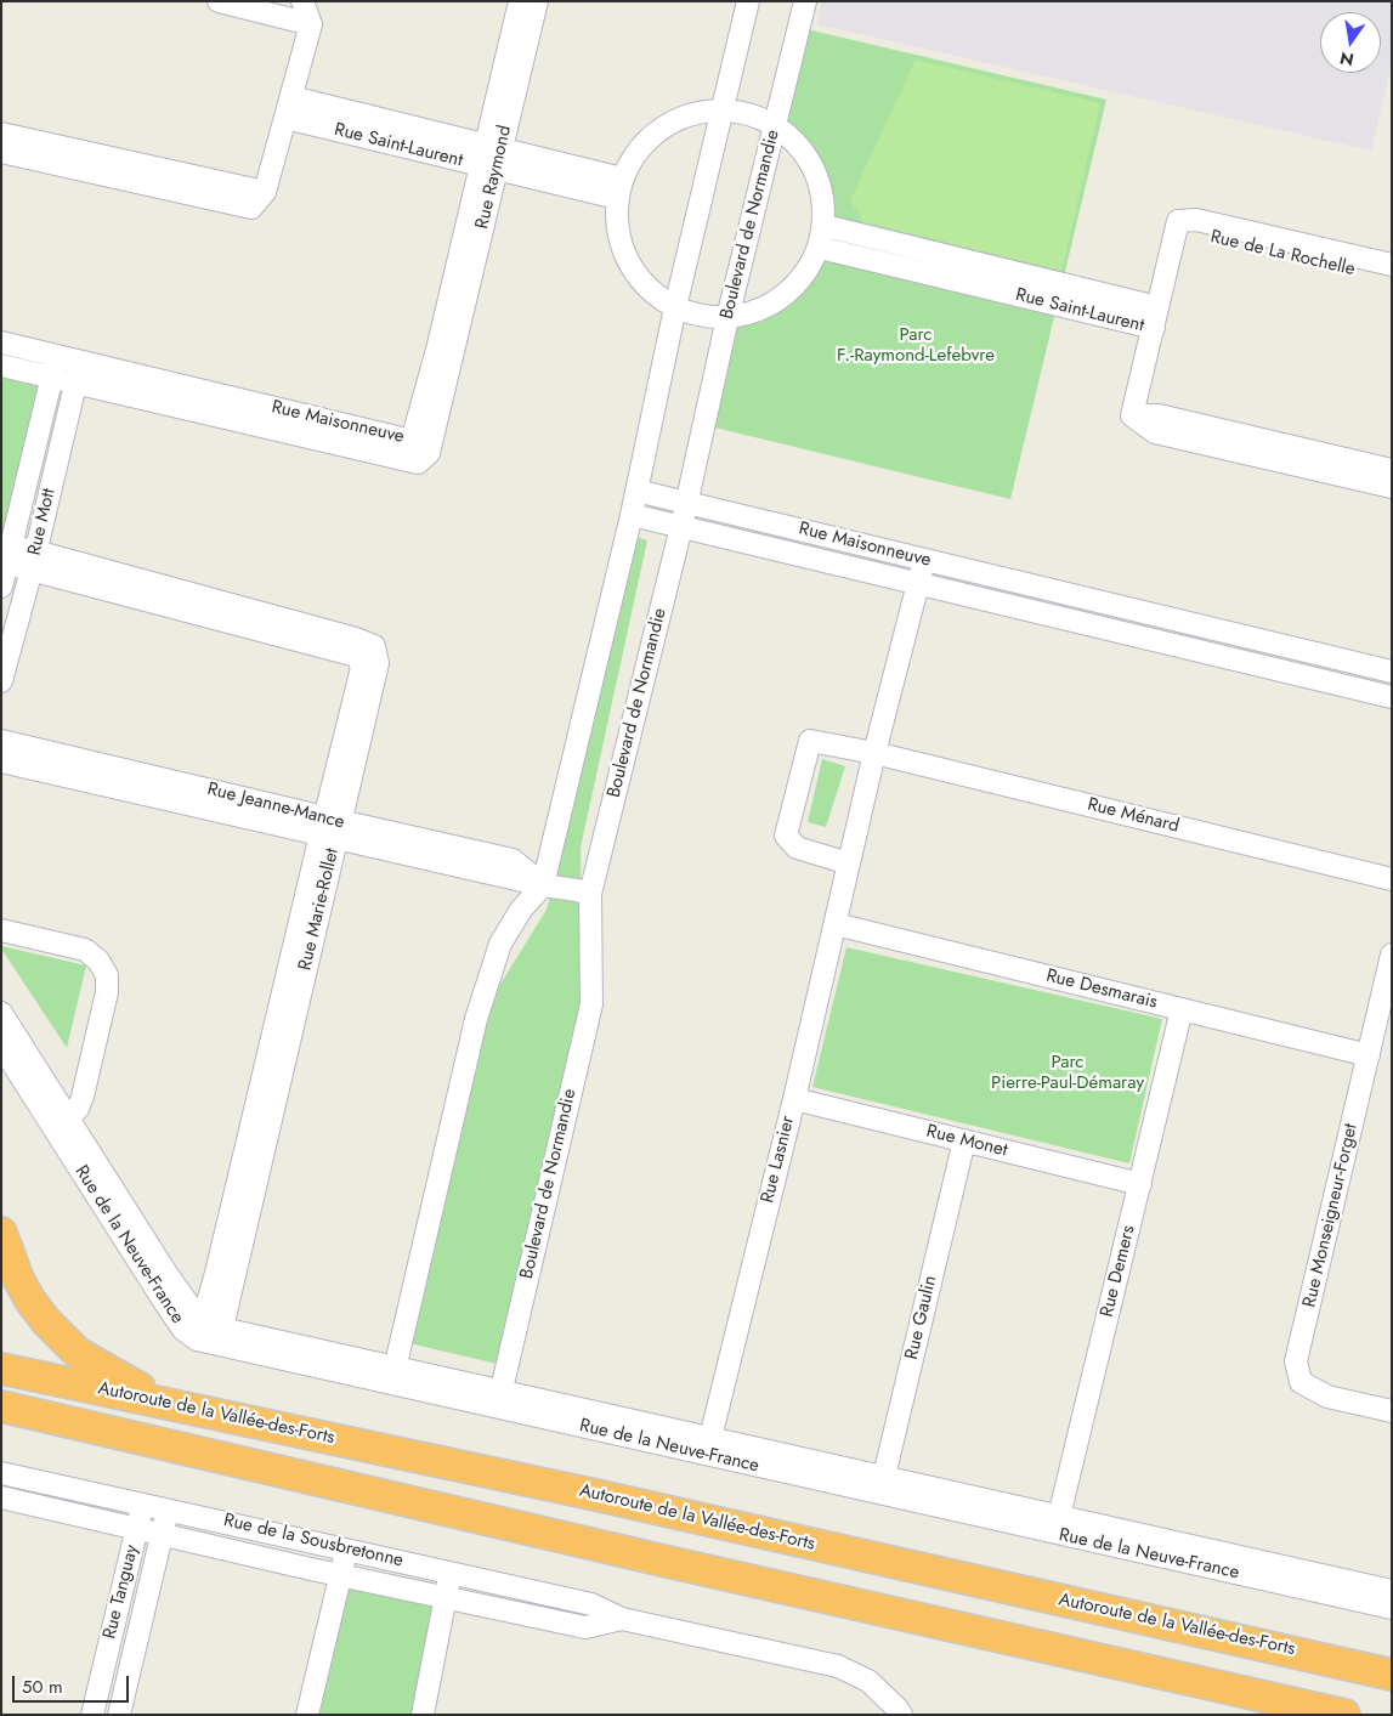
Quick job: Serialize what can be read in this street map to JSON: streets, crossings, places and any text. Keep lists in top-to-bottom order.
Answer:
{
  "streets": {
    "highway": ["Autoroute de la Vallée-des-Forts"],
    "street": [
      "Rue Saint-Laurent",
      "Rue Raymond",
      "Boulevard de Normandie",
      "Rue de La Rochelle",
      "Rue Maisonneuve",
      "Rue Mott",
      "Rue Jeanne-Mance",
      "Rue Ménard",
      "Rue Marie-Rollet",
      "Rue Desmarais",
      "Rue Monet",
      "Rue Lasnier",
      "Rue Monseigneur-Forget",
      "Rue de la Neuve-France",
      "Rue Demers",
      "Rue Gaulin",
      "Rue de la Sousbretonne",
      "Rue Tanguay"
    ]
  },
  "crossings": [
    ["Rue Saint-Laurent", "Rue Raymond"],
    ["Rue Raymond", "Rue Maisonneuve"],
    ["Boulevard de Normandie", "Rue Maisonneuve"],
    ["Boulevard de Normandie", "Rue Jeanne-Mance"],
    ["Boulevard de Normandie", "Rue de la Neuve-France"],
    ["Rue Maisonneuve", "Rue Mott"],
    ["Rue Maisonneuve", "Rue Lasnier"],
    ["Rue Mott", "Rue Marie-Rollet"],
    ["Rue Jeanne-Mance", "Rue Marie-Rollet"],
    ["Rue Ménard", "Rue Lasnier"],
    ["Rue Marie-Rollet", "Rue de la Neuve-France"],
    ["Rue Desmarais", "Rue Lasnier"],
    ["Rue Desmarais", "Rue Monseigneur-Forget"],
    ["Rue Desmarais", "Rue Demers"],
    ["Rue Monet", "Rue Lasnier"],
    ["Rue Monet", "Rue Demers"],
    ["Rue Monet", "Rue Gaulin"],
    ["Rue Lasnier", "Rue de la Neuve-France"],
    ["Rue de la Neuve-France", "Rue Demers"],
    ["Rue de la Neuve-France", "Rue Gaulin"],
    ["Rue de la Sousbretonne", "Rue Tanguay"]
  ],
  "parks": ["Parc F.-Raymond-Lefebvre", "Parc Pierre-Paul-Démaray"],
  "scale_bar": "50 m",
  "north": "bottom"
}
